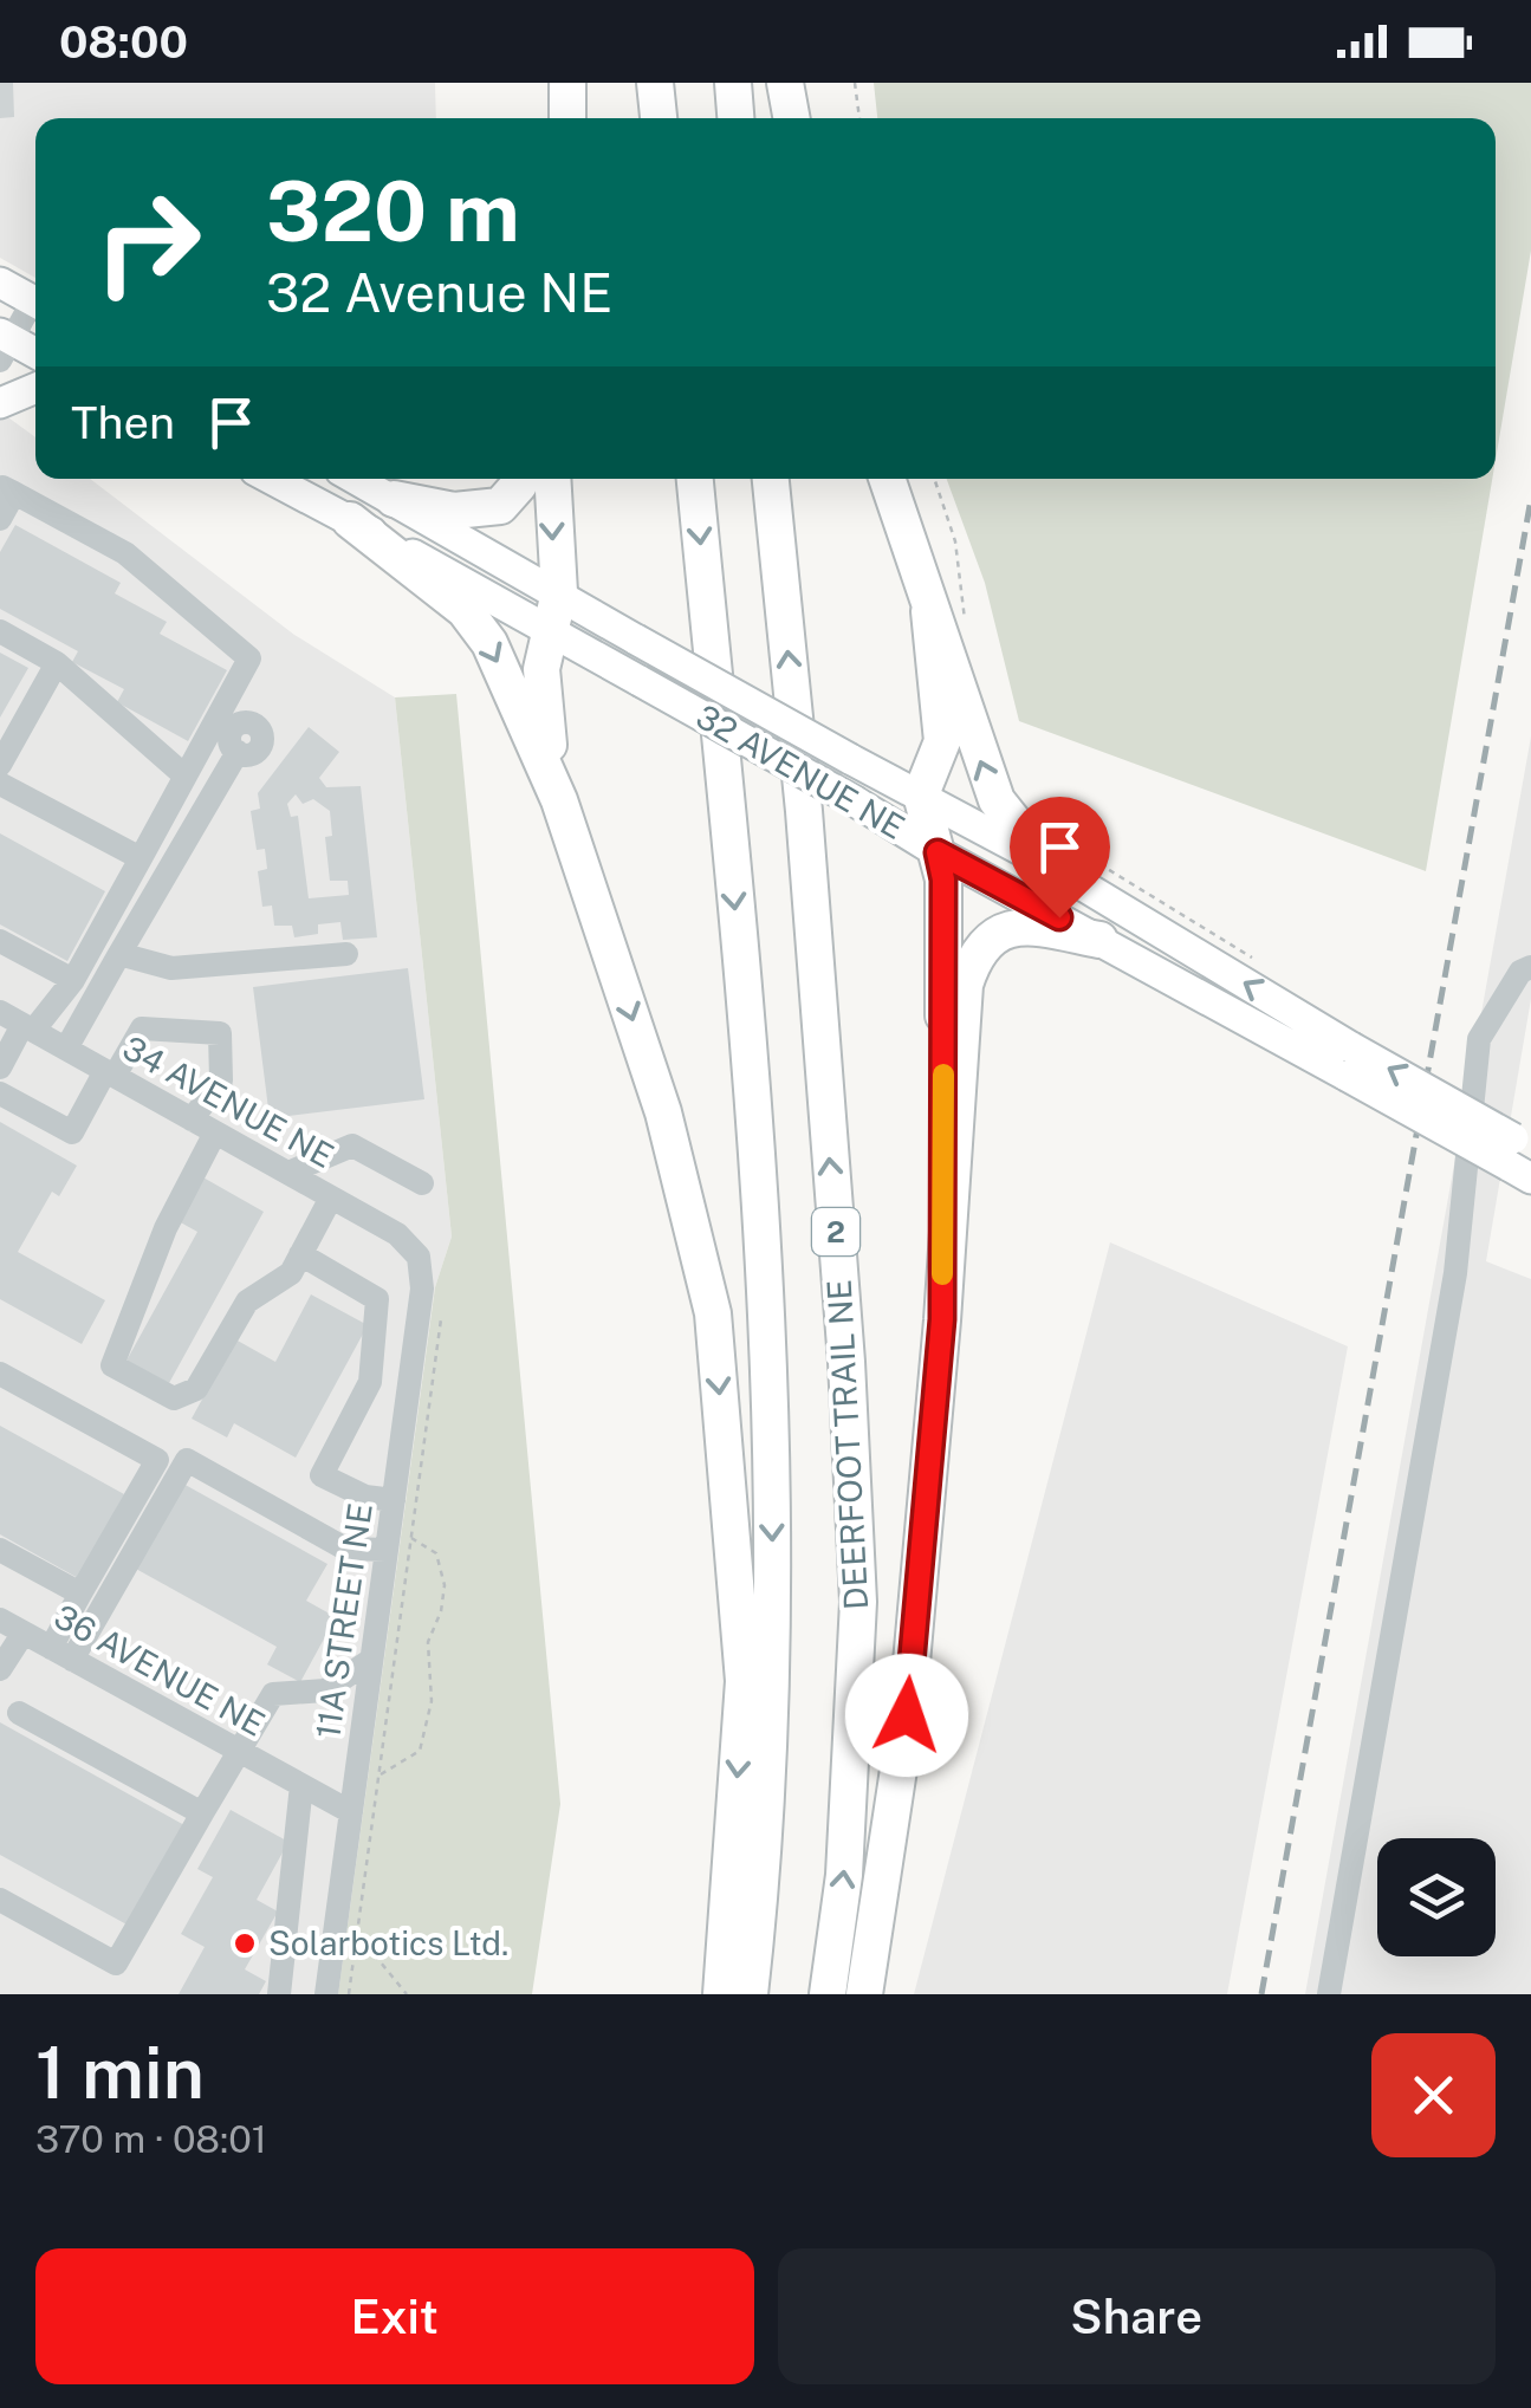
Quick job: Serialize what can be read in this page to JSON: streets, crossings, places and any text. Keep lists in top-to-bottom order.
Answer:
{
  "streets": {
    "highway": ["2", "DEERFOOT TRAIL NE"],
    "main road": ["32 AVENUE NE"],
    "street": ["34 AVENUE NE", "11A STREET NE", "36 AVENUE NE"]
  },
  "crossings": [
    ["34 AVENUE NE", "11A STREET NE"],
    ["11A STREET NE", "36 AVENUE NE"]
  ],
  "places": ["Solarbotics Ltd."],
  "page": {
    "status": "08:00",
    "turn": ["320 m", "32 Avenue NE"],
    "then": "Then",
    "heading": ["1 min", "370 m · 08:01"],
    "buttons": ["Exit", "Share"]
  }
}
